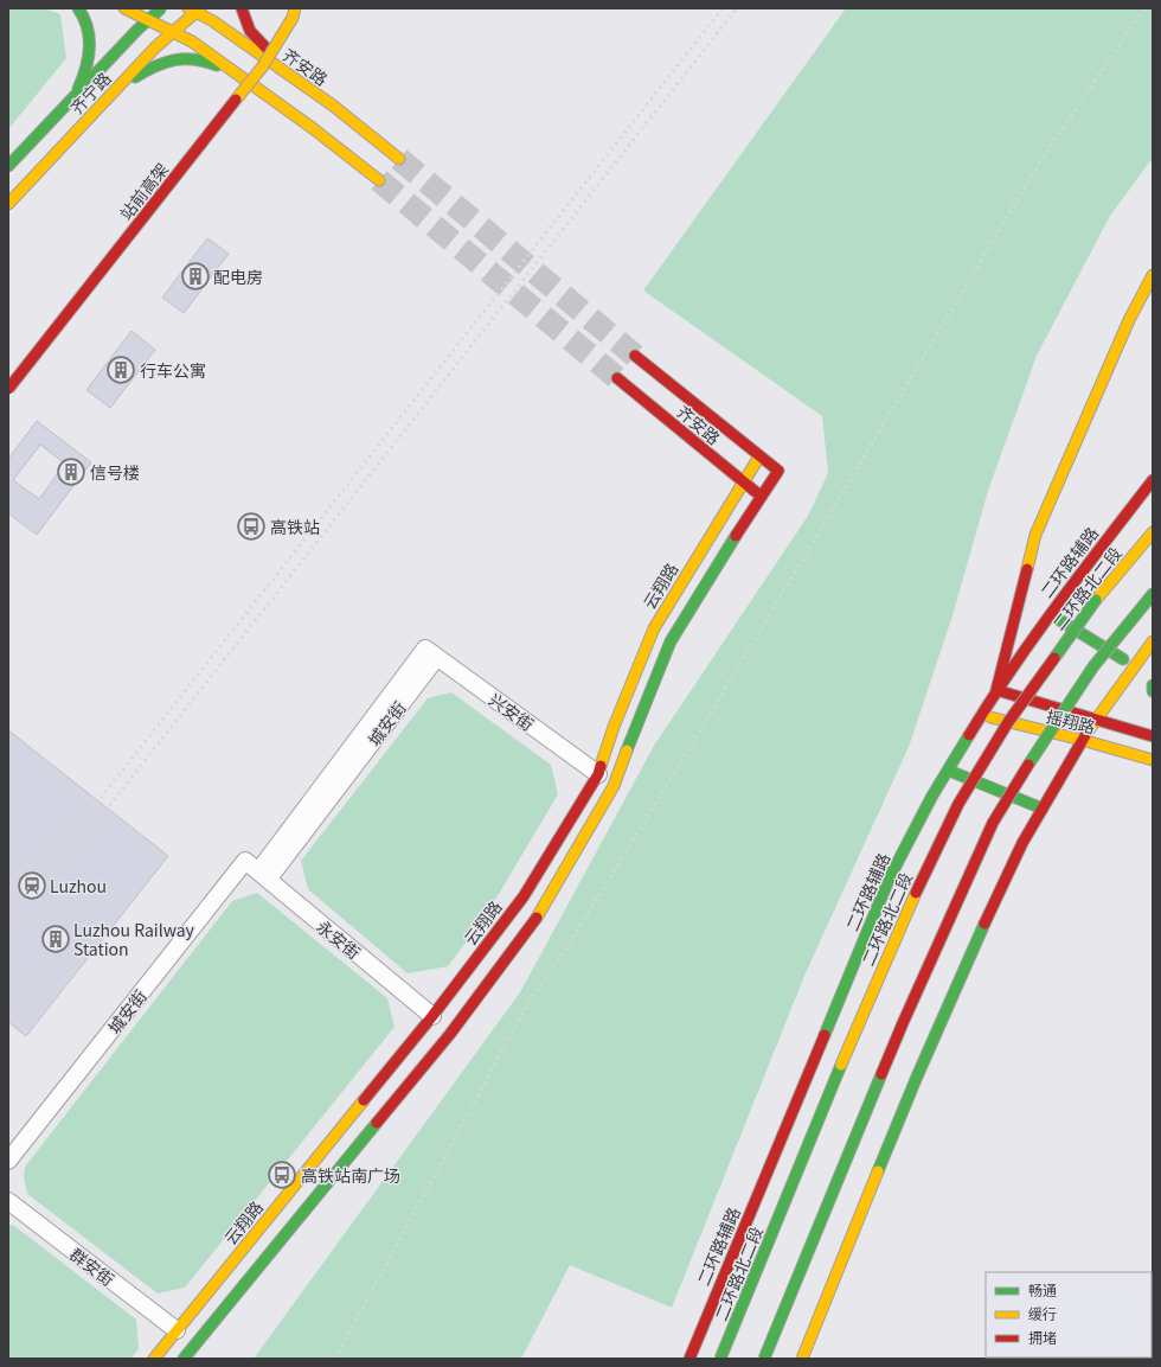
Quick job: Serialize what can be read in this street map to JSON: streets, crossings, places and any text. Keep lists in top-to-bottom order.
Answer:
{
  "streets": {
    "main road": [
      "齐安路",
      "齐宁路",
      "站前高架",
      "二环路辅路",
      "云翔路",
      "二环路北二段",
      "摇翔路"
    ],
    "street": [
      "兴安街",
      "城安街",
      "永安街",
      "群安街"
    ]
  },
  "crossings": [
    ["齐安路", "齐宁路"],
    ["齐安路", "云翔路"],
    ["二环路辅路", "摇翔路"],
    ["云翔路", "兴安街"],
    ["云翔路", "永安街"],
    ["云翔路", "群安街"],
    ["兴安街", "城安街"],
    ["城安街", "永安街"]
  ],
  "places": {
    "building": [
      "配电房",
      "行车公寓",
      "信号楼",
      "Luzhou Railway Station"
    ],
    "bus stop": ["高铁站", "高铁站南广场"],
    "station": ["Luzhou"]
  },
  "legend": ["畅通", "缓行", "拥堵"]
}
